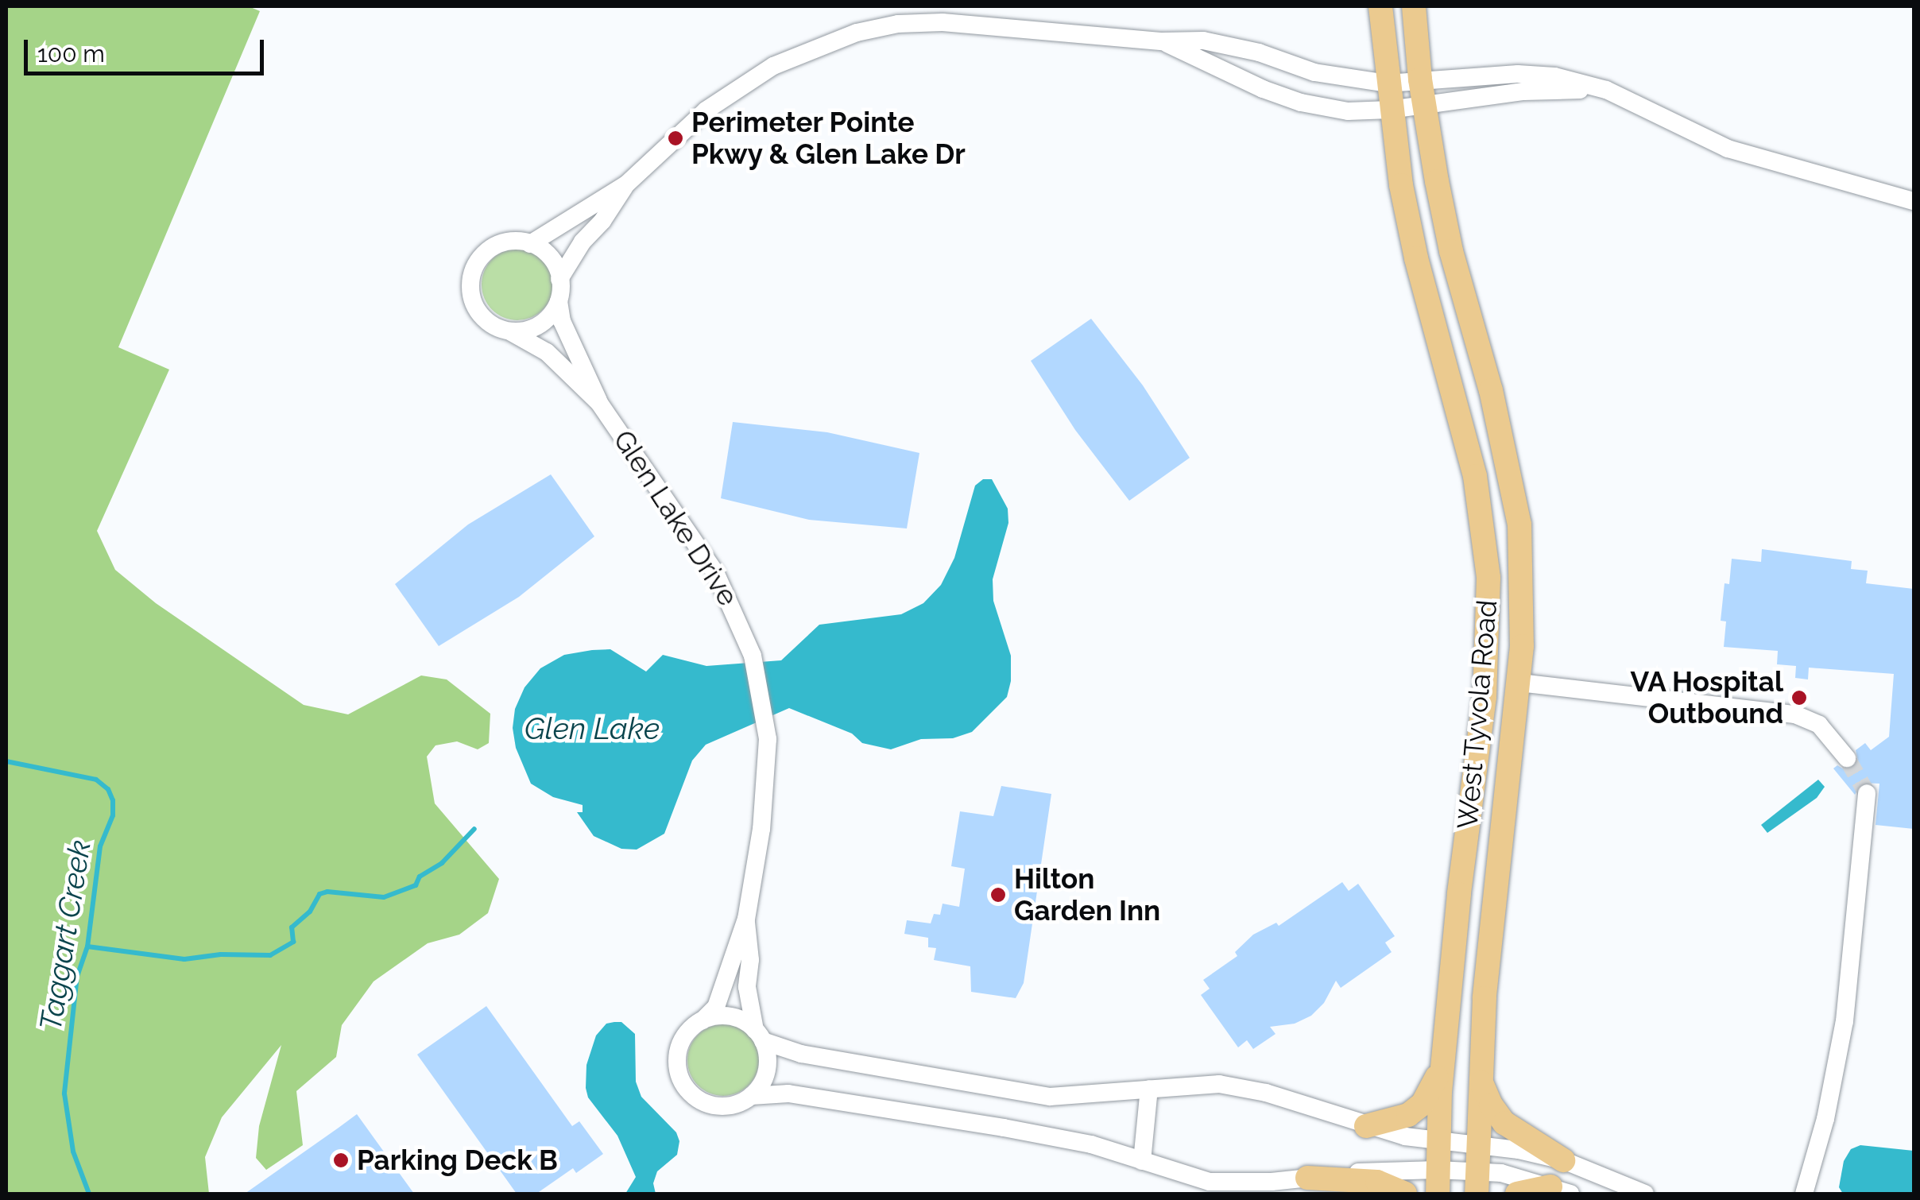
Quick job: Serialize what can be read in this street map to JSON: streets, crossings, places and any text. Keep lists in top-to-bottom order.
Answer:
{
  "streets": {
    "main road": ["West Tyvola Road"],
    "street": ["Glen Lake Drive"]
  },
  "water": ["Glen Lake", "Taggart Creek"],
  "places": [
    "Perimeter Pointe Pkwy & Glen Lake Dr",
    "VA Hospital Outbound",
    "Hilton Garden Inn",
    "Parking Deck B"
  ],
  "scale_bar": "100 m"
}
